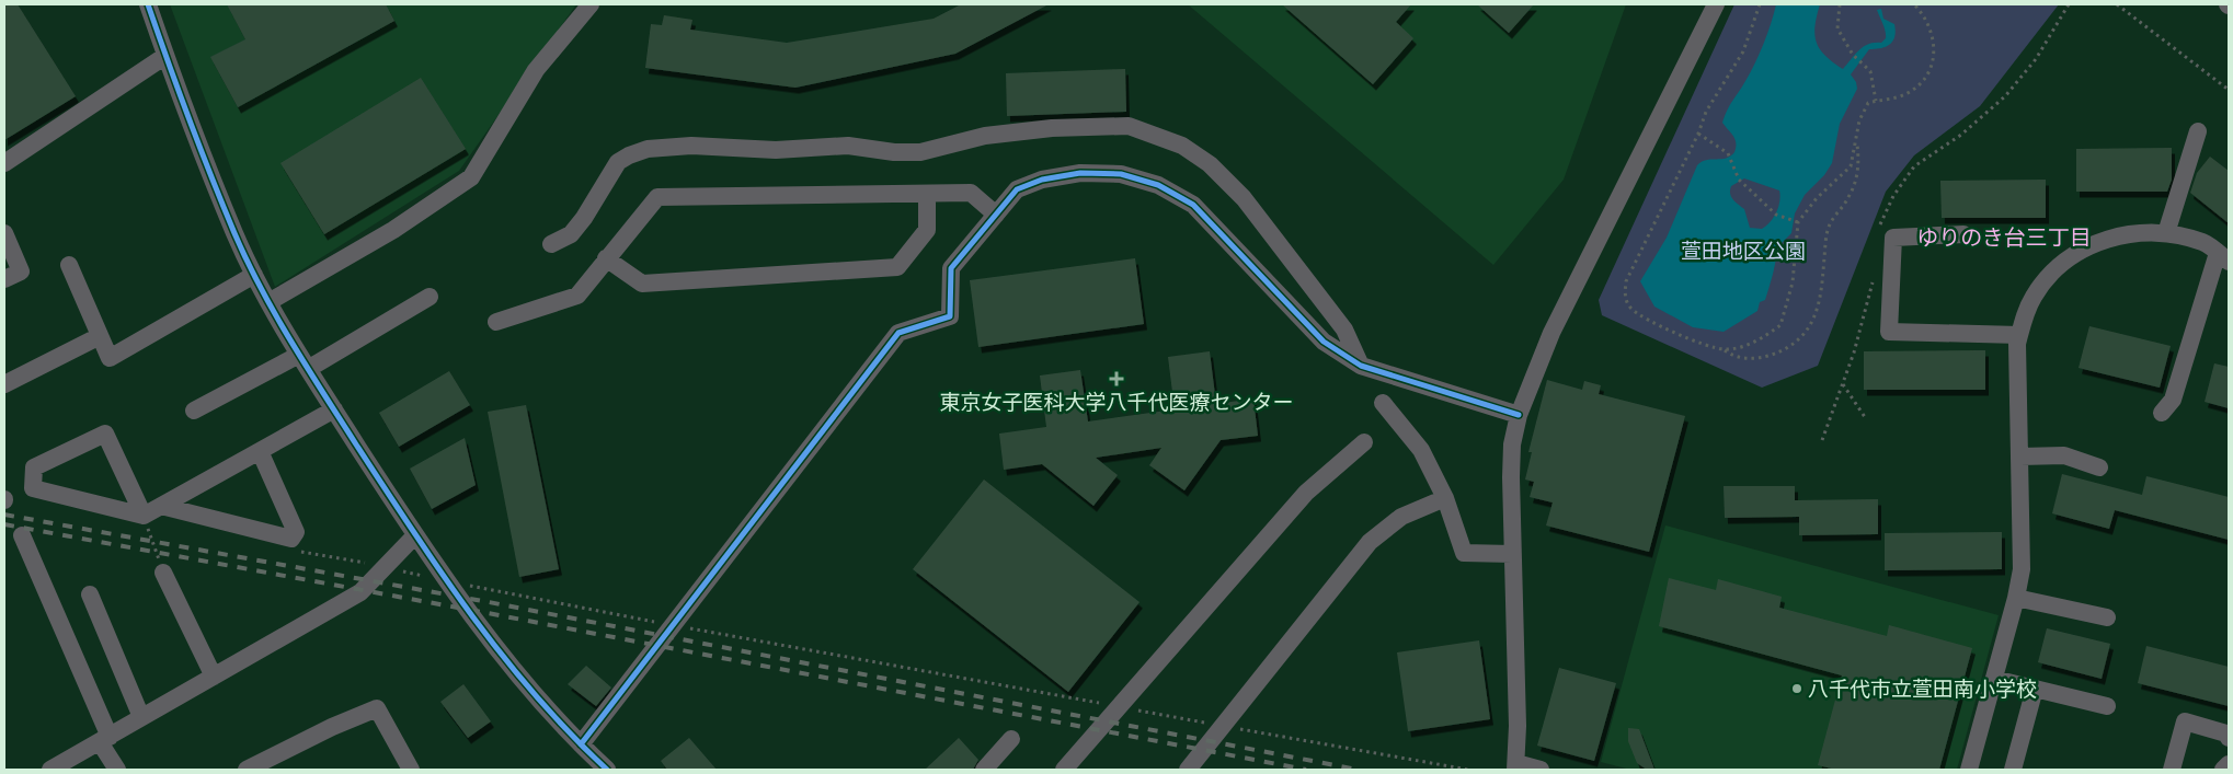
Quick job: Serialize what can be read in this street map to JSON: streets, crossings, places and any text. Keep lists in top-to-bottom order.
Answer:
{
  "districts": ["ゆりのき台三丁目"],
  "parks": ["萱田地区公園"],
  "places": {
    "health": ["東京女子医科大学八千代医療センター"],
    "other": ["八千代市立萱田南小学校"]
  }
}
